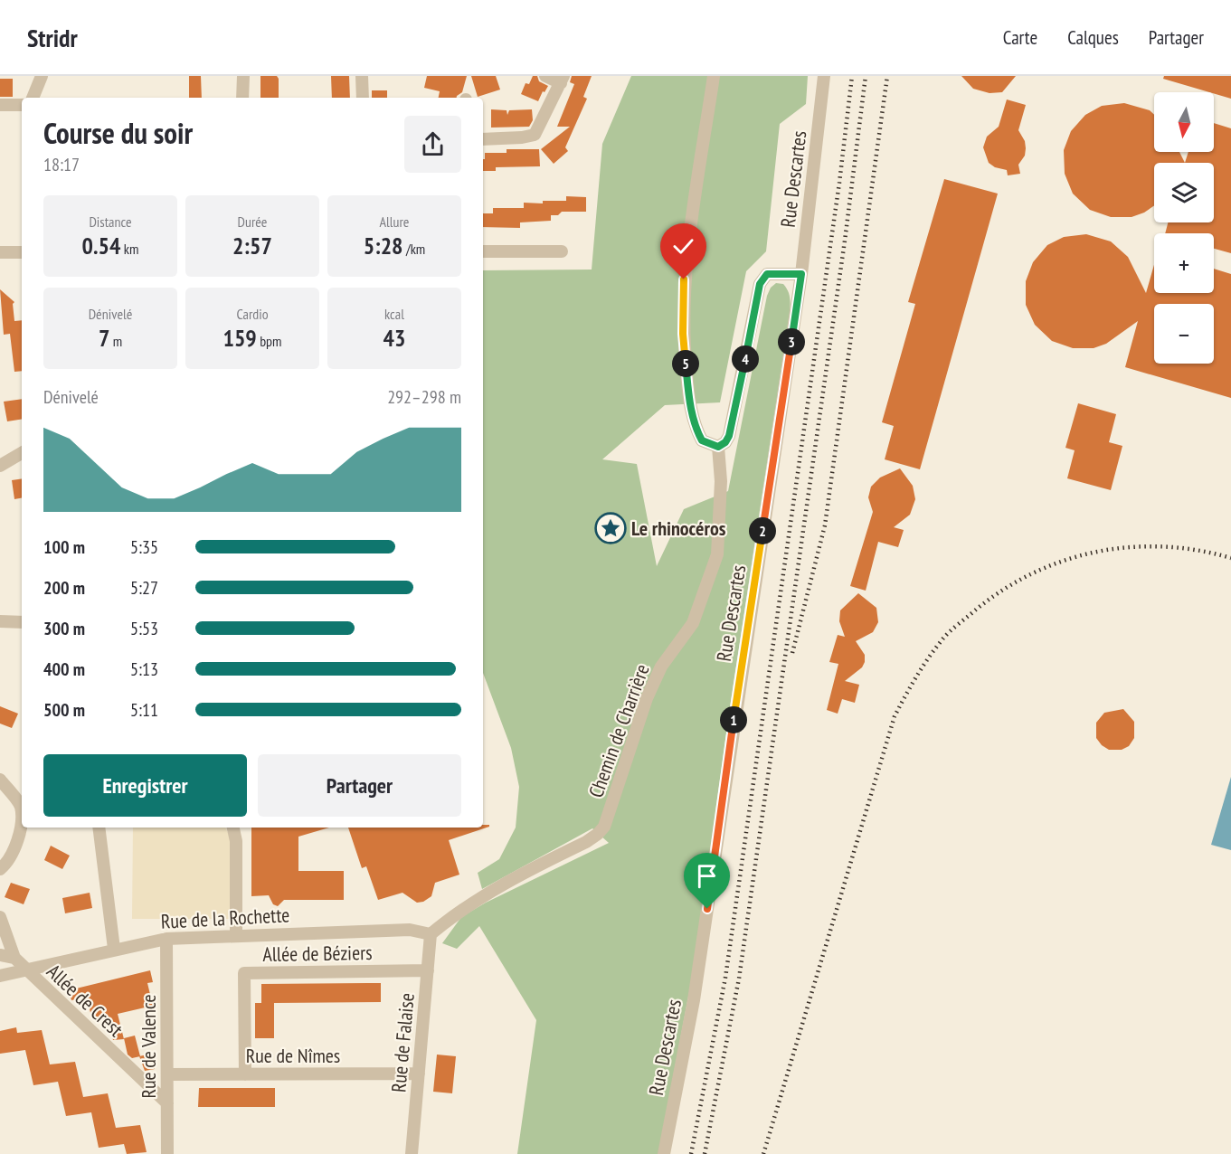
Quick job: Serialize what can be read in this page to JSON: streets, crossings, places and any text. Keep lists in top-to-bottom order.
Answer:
{
  "streets": {
    "street": [
      "Rue Descartes",
      "Chemin de Charrière",
      "Rue de la Rochette",
      "Allée de Béziers",
      "Allée de Crest",
      "Rue de Falaise",
      "Rue de Valence",
      "Rue de Nîmes"
    ]
  },
  "crossings": [
    ["Chemin de Charrière", "Rue de la Rochette"],
    ["Chemin de Charrière", "Rue de Falaise"],
    ["Rue de la Rochette", "Allée de Crest"],
    ["Rue de la Rochette", "Rue de Falaise"],
    ["Rue de la Rochette", "Rue de Valence"],
    ["Allée de Béziers", "Rue de Falaise"],
    ["Allée de Béziers", "Rue de Nîmes"],
    ["Allée de Crest", "Rue de Valence"],
    ["Rue de Falaise", "Rue de Nîmes"],
    ["Rue de Valence", "Rue de Nîmes"]
  ],
  "places": {
    "place": ["Le rhinocéros"]
  },
  "north": "bottom",
  "page": {
    "header": "Stridr",
    "nav": ["Carte", "Calques", "Partager"],
    "map_buttons": ["+", "−"],
    "heading": ["Course du soir", "18:17"],
    "stats": [
      ["Distance", "0.54 km"],
      ["Durée", "2:57"],
      ["Allure", "5:28 /km"],
      ["Dénivelé", "7 m"],
      ["Cardio", "159 bpm"],
      ["kcal", "43"]
    ],
    "pins": [
      "3",
      "4",
      "5",
      "2",
      "1"
    ],
    "chart": ["Dénivelé", "292–298 m"],
    "list": [
      {
        "name": "100 m",
        "note": "5:35"
      },
      {
        "name": "200 m",
        "note": "5:27"
      },
      {
        "name": "300 m",
        "note": "5:53"
      },
      {
        "name": "400 m",
        "note": "5:13"
      },
      {
        "name": "500 m",
        "note": "5:11"
      }
    ],
    "buttons": ["Enregistrer", "Partager"]
  }
}
